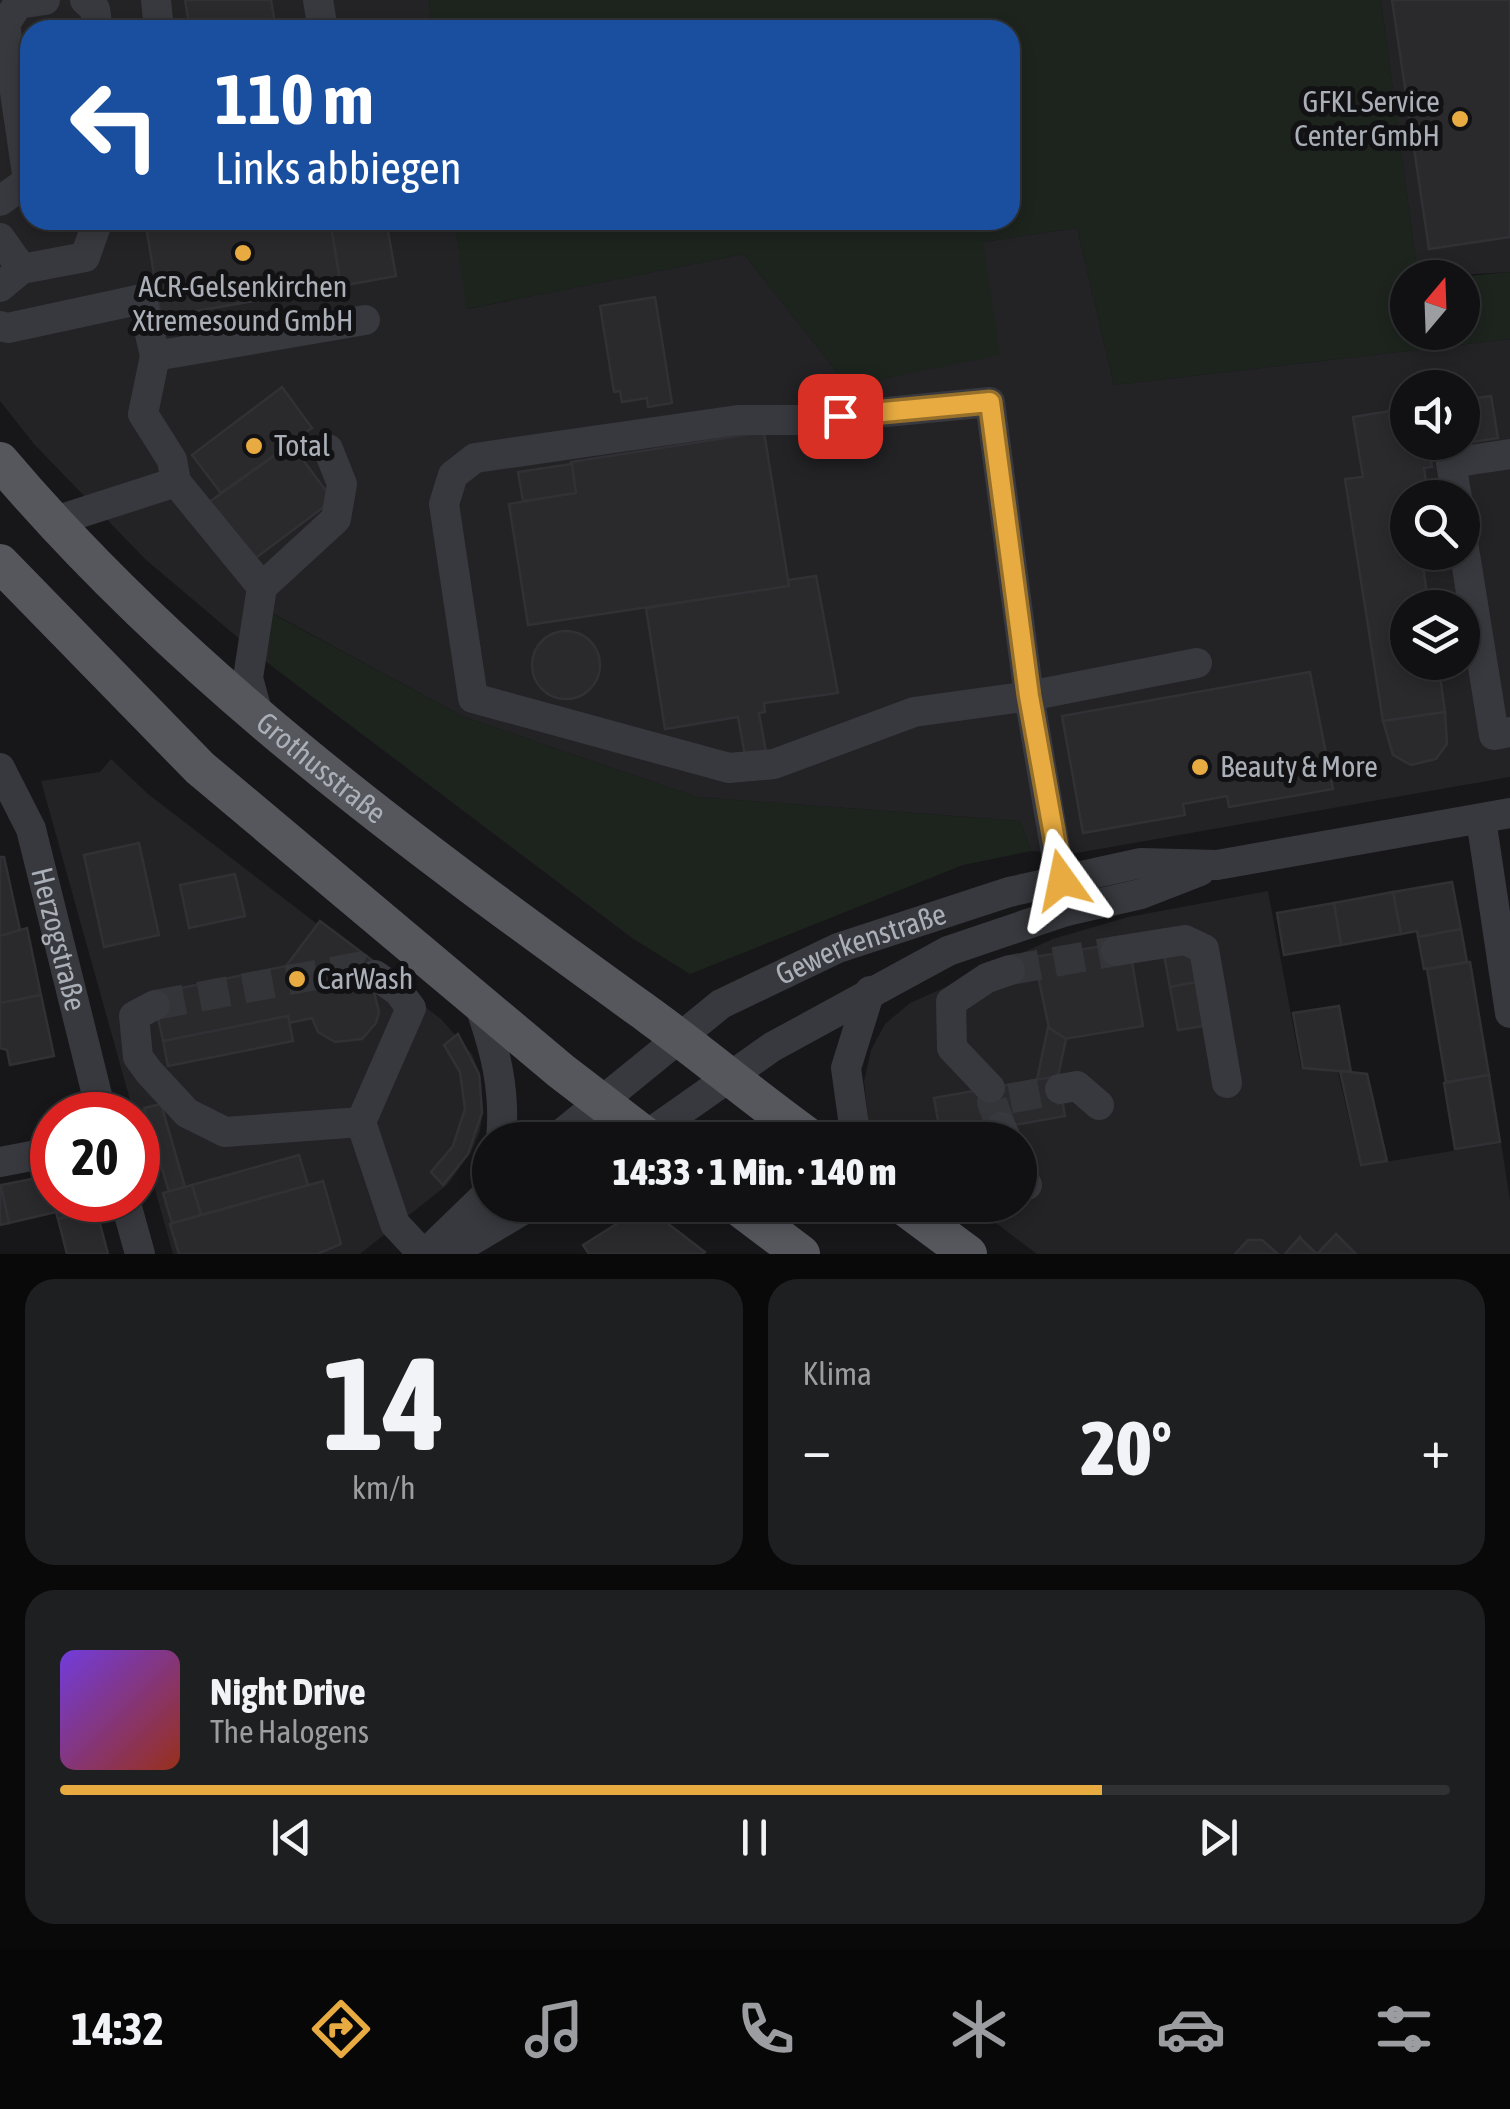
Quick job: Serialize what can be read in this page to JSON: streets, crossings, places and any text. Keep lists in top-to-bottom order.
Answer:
{
  "streets": {
    "main road": ["Grothusstraße"],
    "street": ["Herzogstraße", "Gewerkenstraße"]
  },
  "crossings": [
    ["Grothusstraße", "Gewerkenstraße"]
  ],
  "places": [
    "GFKL Service Center GmbH",
    "ACR-Gelsenkirchen Xtremesound GmbH",
    "Total",
    "Beauty & More",
    "CarWash"
  ],
  "north": "top",
  "page": {
    "turn": ["110 m", "Links abbiegen"],
    "limit": "20",
    "trip": "14:33 · 1 Min. · 140 m",
    "tile": [
      ["14", "km/h"],
      "Klima"
    ],
    "heat": ["−", "20°", "+"],
    "song": ["Night Drive", "The Halogens"],
    "tabs": "14:32"
  }
}
